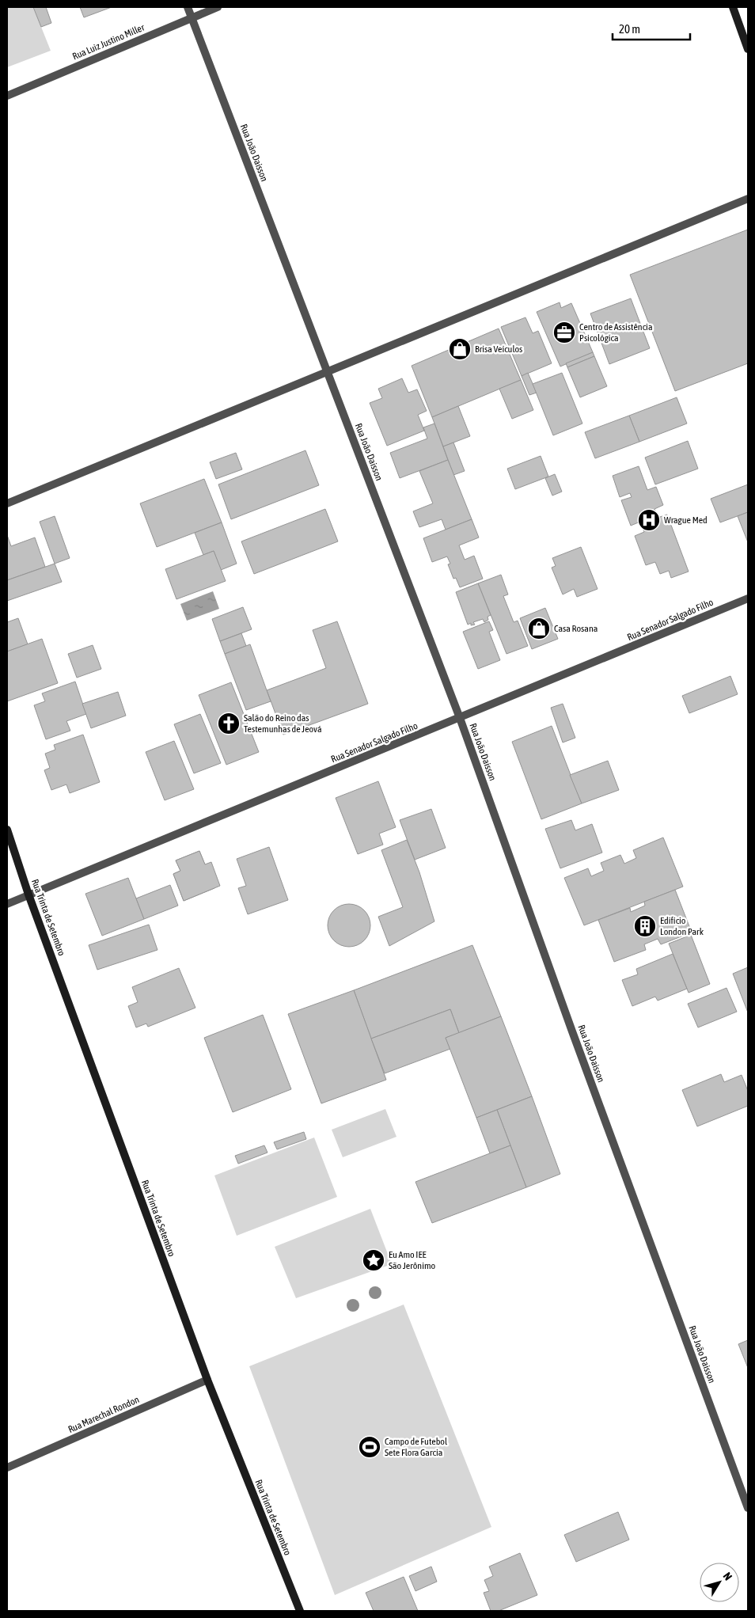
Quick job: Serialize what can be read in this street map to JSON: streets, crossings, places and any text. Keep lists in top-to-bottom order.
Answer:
{
  "streets": {
    "main road": ["Rua Trinta de Setembro"],
    "street": [
      "Rua Luiz Justino Miller",
      "Rua João Daisson",
      "Rua Senador Salgado Filho",
      "Rua Marechal Rondon"
    ]
  },
  "crossings": [
    ["Rua Luiz Justino Miller", "Rua João Daisson"],
    ["Rua João Daisson", "Rua Senador Salgado Filho"],
    ["Rua Senador Salgado Filho", "Rua Trinta de Setembro"],
    ["Rua Trinta de Setembro", "Rua Marechal Rondon"]
  ],
  "places": {
    "office": ["Centro de Assistência Psicológica"],
    "shop": ["Brisa Veículos", "Casa Rosana"],
    "hospital": ["Wrague Med"],
    "church": ["Salão do Reino das Testemunhas de Jeová"],
    "building": ["Edifício London Park"],
    "place": ["Eu Amo IEE São Jerônimo"],
    "sports": ["Campo de Futebol Sete Flora Garcia"]
  },
  "scale_bar": "20 m",
  "north": "top right"
}
